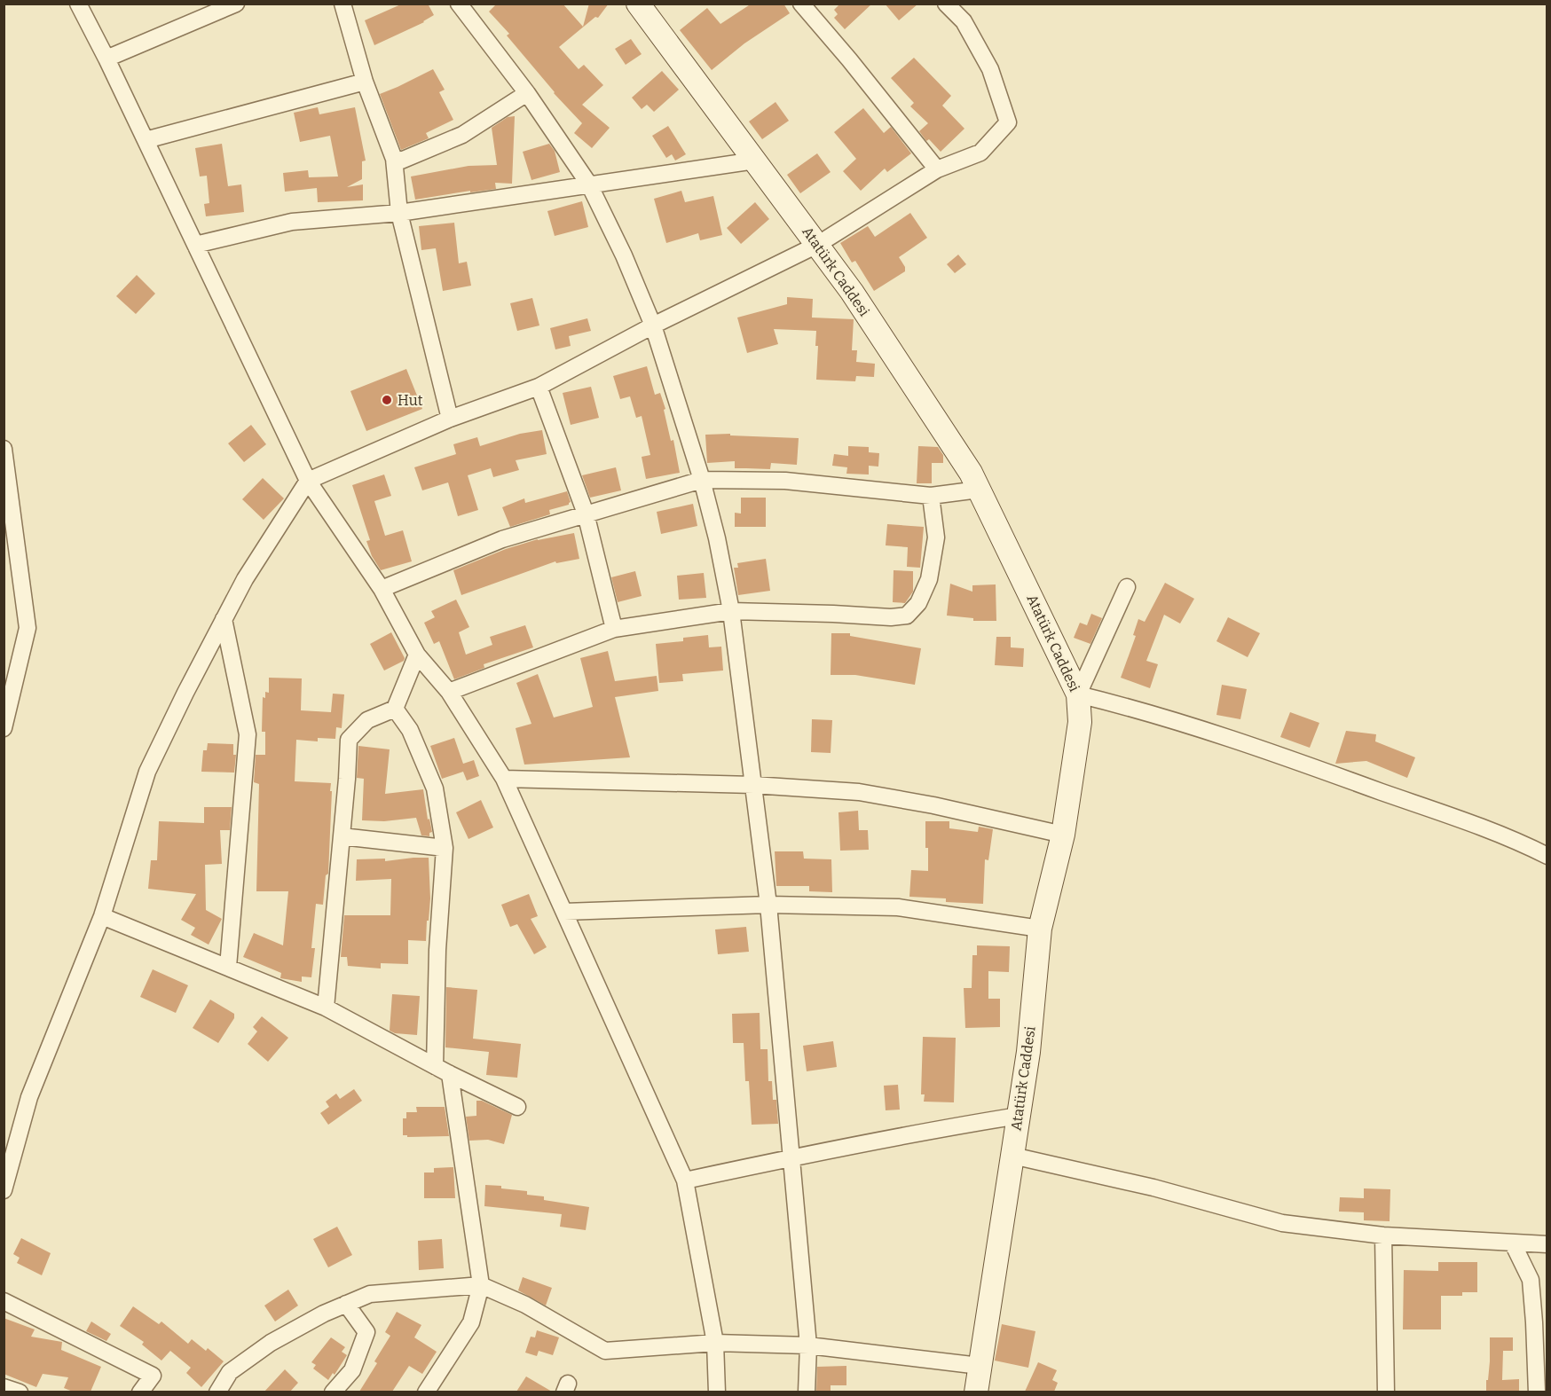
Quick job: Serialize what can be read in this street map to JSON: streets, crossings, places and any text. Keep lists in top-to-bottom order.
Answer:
{
  "streets": {
    "street": ["Atatürk Caddesi"]
  },
  "places": ["Hut"]
}
